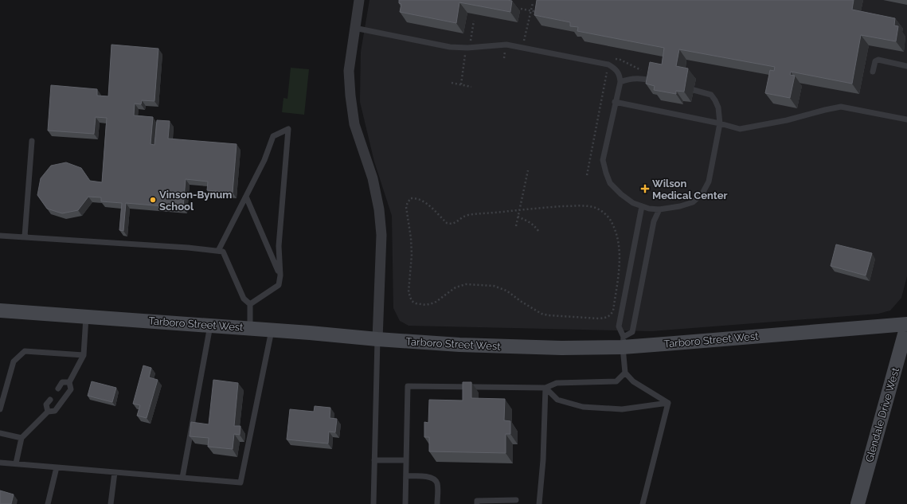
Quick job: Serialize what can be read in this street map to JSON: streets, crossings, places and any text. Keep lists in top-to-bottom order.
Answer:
{
  "streets": {
    "main road": ["Tarboro Street West", "Glendale Drive West"]
  },
  "crossings": [
    ["Tarboro Street West", "Glendale Drive West"]
  ],
  "places": {
    "health": ["Wilson Medical Center"],
    "other": ["Vinson-Bynum School"]
  }
}
